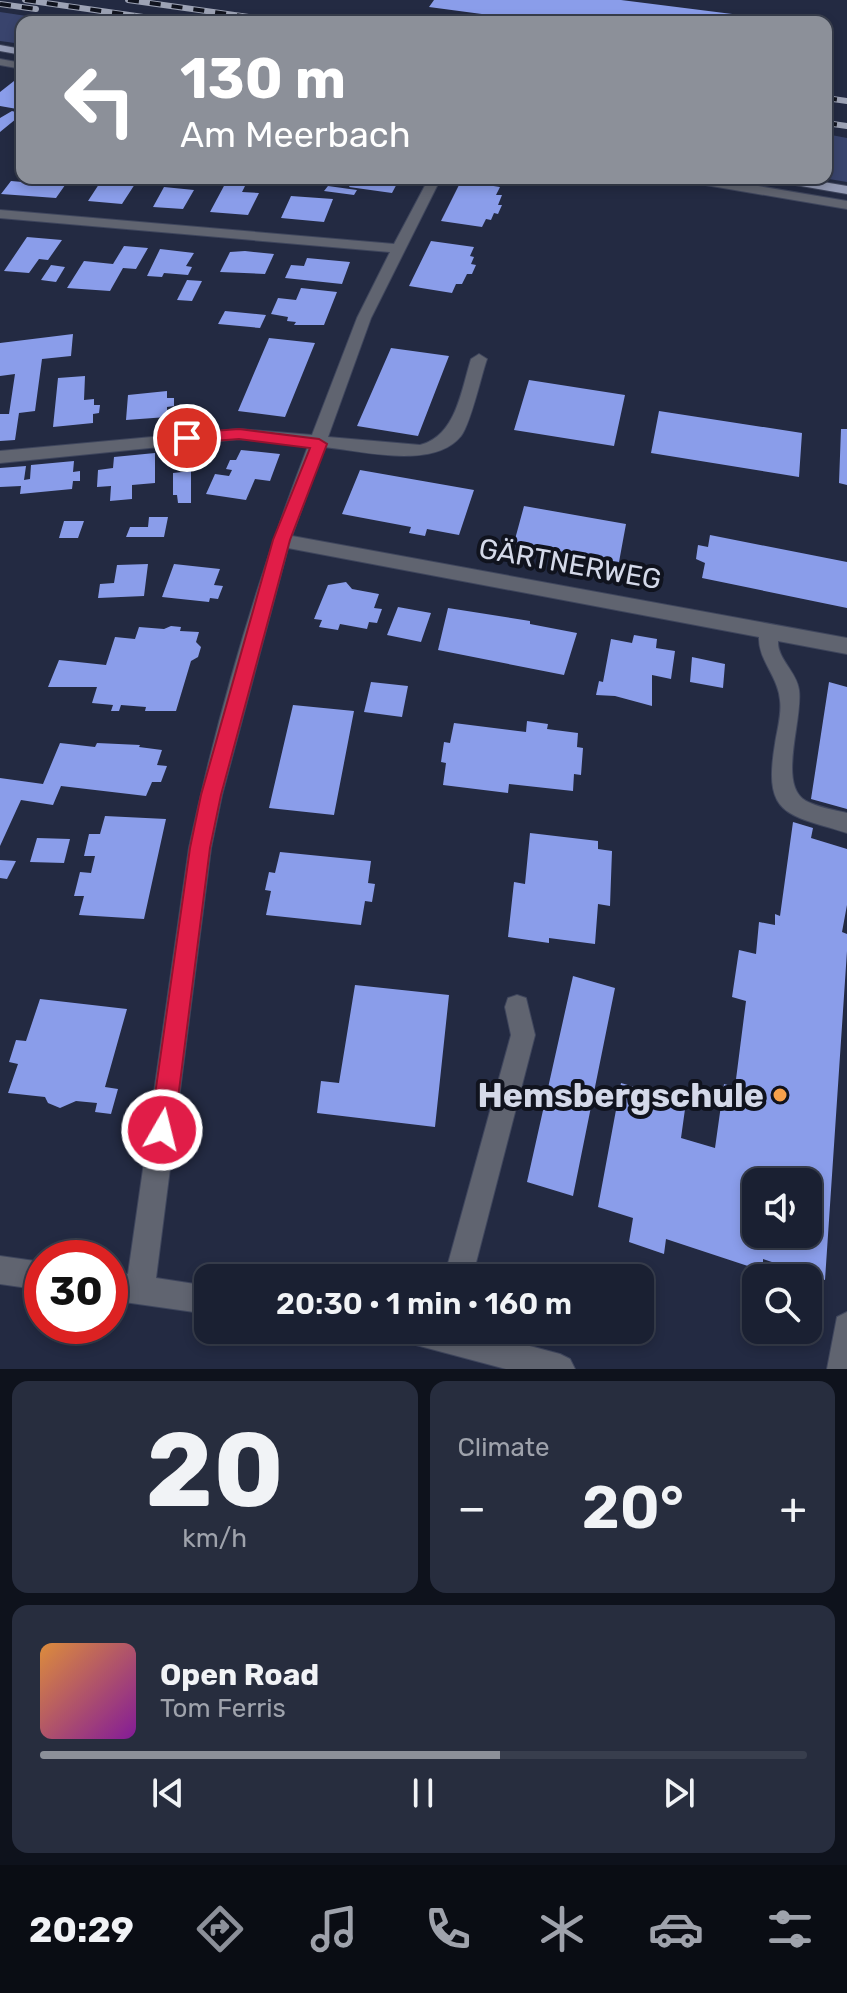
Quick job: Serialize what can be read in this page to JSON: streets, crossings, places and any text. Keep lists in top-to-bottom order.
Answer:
{
  "streets": {
    "street": ["GÄRTNERWEG"]
  },
  "places": ["Hemsbergschule"],
  "page": {
    "turn": ["130 m", "Am Meerbach"],
    "limit": "30",
    "trip": "20:30 · 1 min · 160 m",
    "tile": [
      ["20", "km/h"],
      "Climate"
    ],
    "heat": ["−", "20°", "+"],
    "song": ["Open Road", "Tom Ferris"],
    "tabs": "20:29"
  }
}
